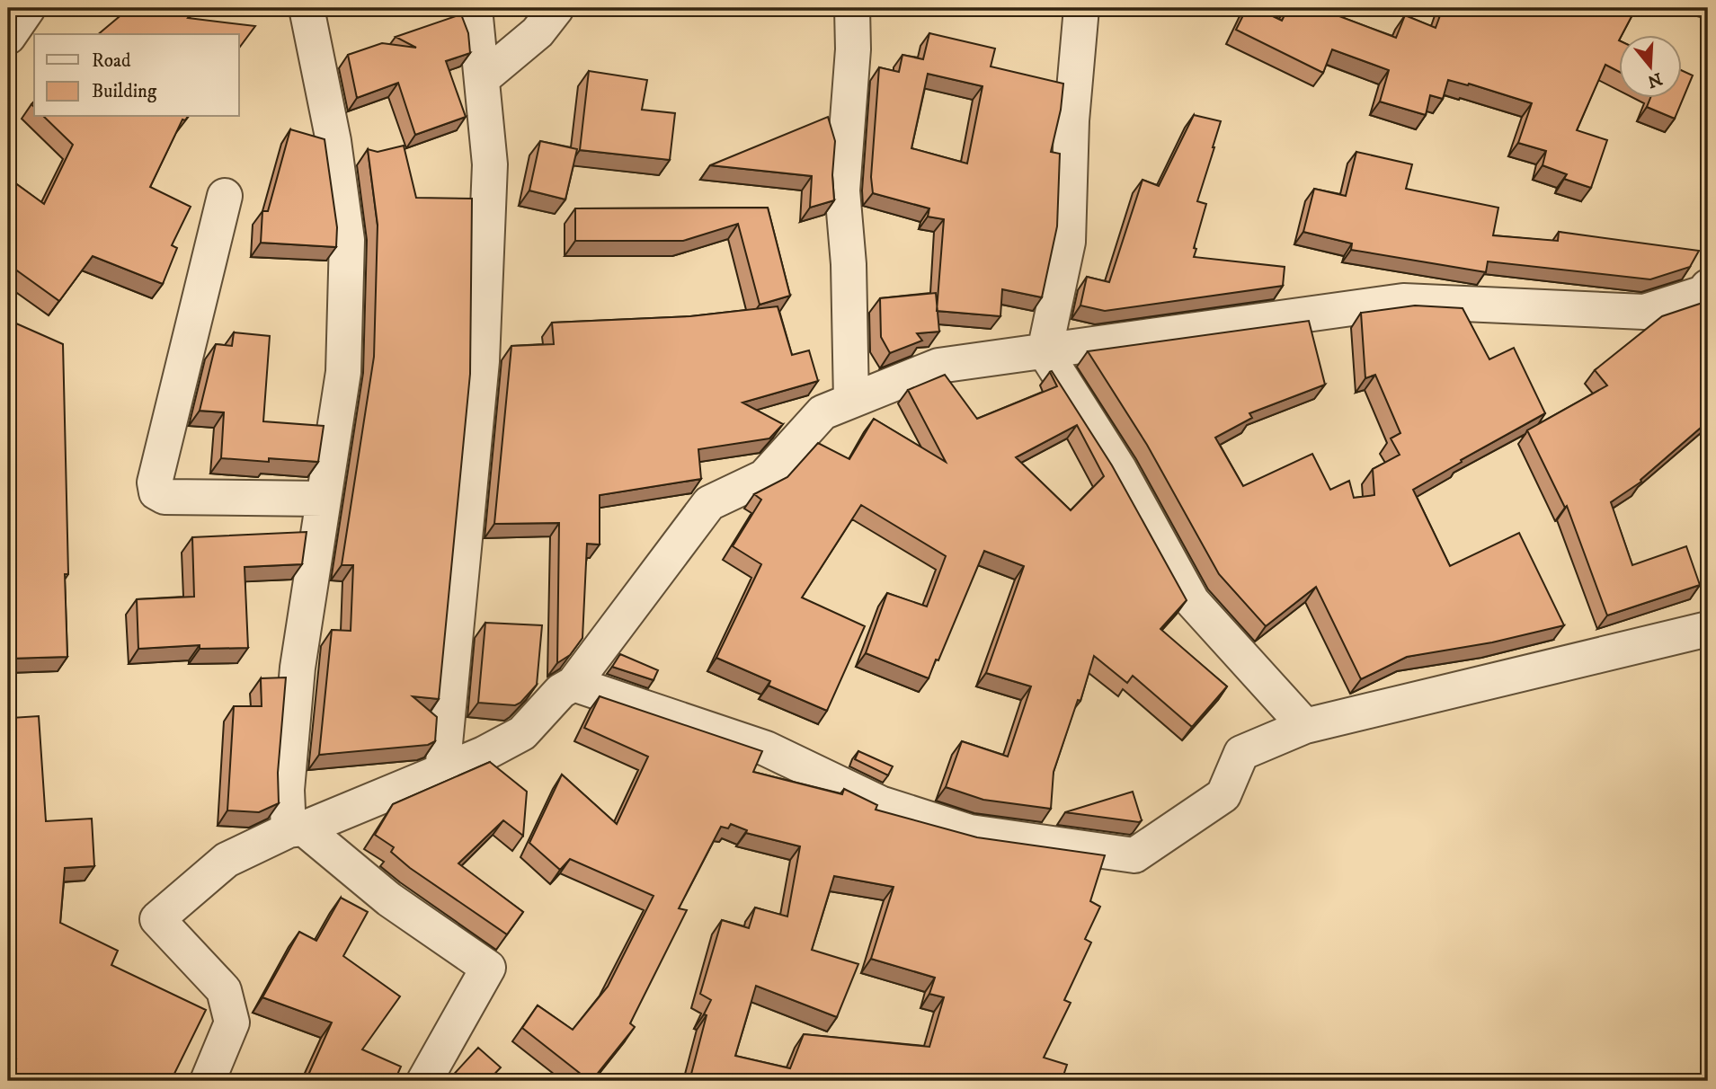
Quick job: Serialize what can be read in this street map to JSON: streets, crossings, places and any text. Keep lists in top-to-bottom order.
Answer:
{
  "legend": ["Road", "Building"],
  "north": "bottom"
}
